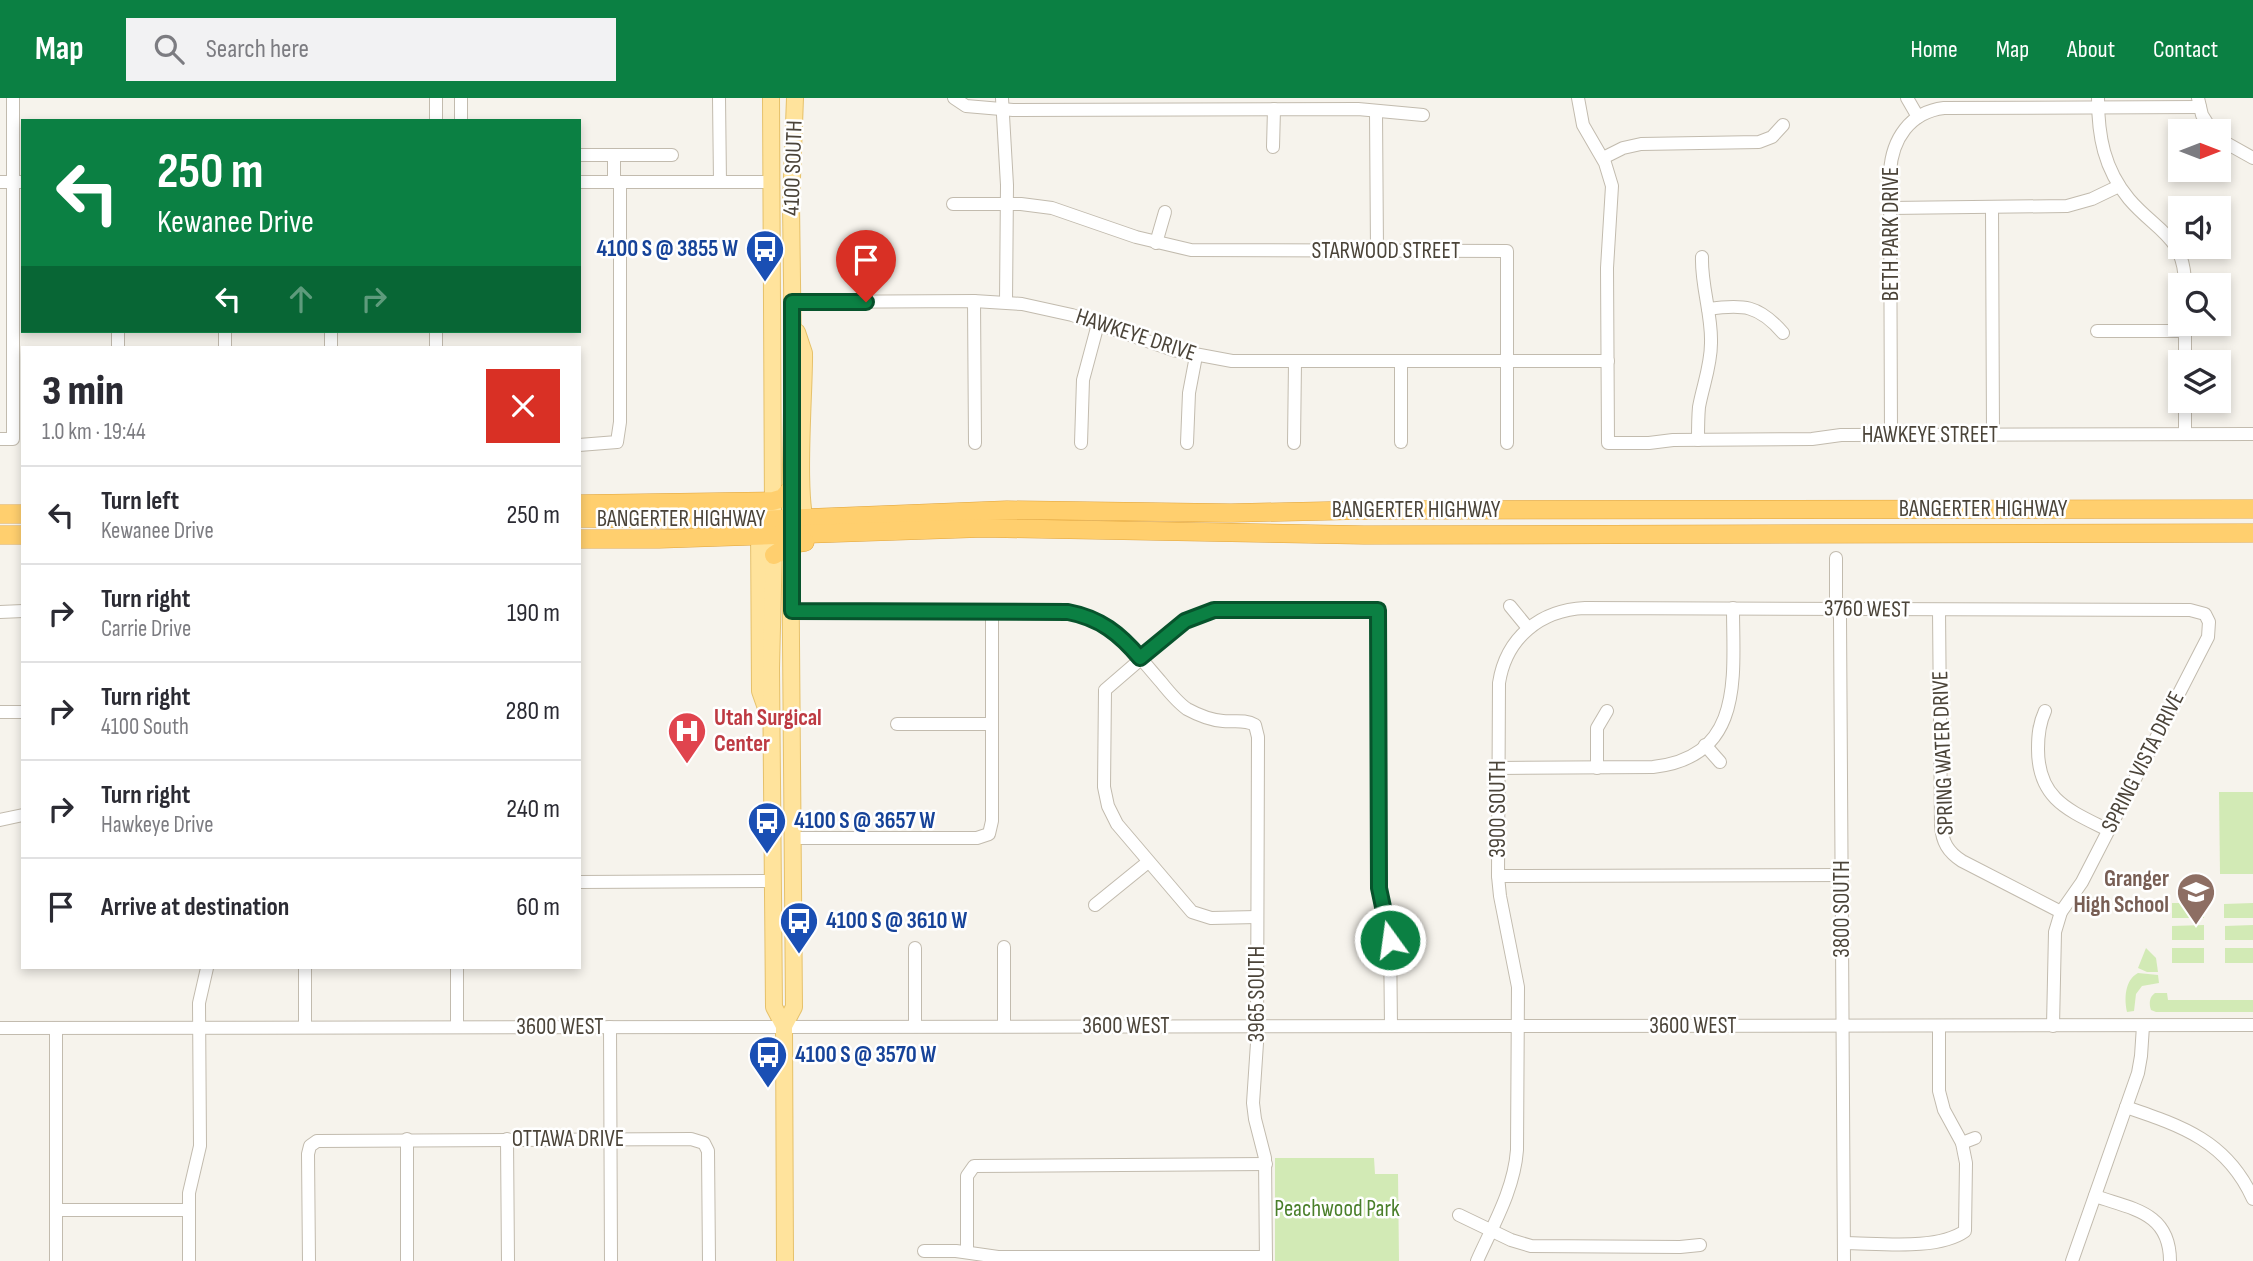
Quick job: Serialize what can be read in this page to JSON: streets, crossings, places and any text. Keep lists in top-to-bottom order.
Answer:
{
  "streets": {
    "highway": ["BANGERTER HIGHWAY"],
    "main road": ["4100 SOUTH"],
    "street": [
      "BETH PARK DRIVE",
      "STARWOOD STREET",
      "HAWKEYE DRIVE",
      "HAWKEYE STREET",
      "3760 WEST",
      "SPRING WATER DRIVE",
      "SPRING VISTA DRIVE",
      "3900 SOUTH",
      "3800 SOUTH",
      "3965 SOUTH",
      "3600 WEST",
      "OTTAWA DRIVE"
    ]
  },
  "crossings": [
    ["4100 SOUTH", "HAWKEYE DRIVE"],
    ["4100 SOUTH", "BANGERTER HIGHWAY"],
    ["4100 SOUTH", "3600 WEST"],
    ["BETH PARK DRIVE", "HAWKEYE STREET"],
    ["STARWOOD STREET", "HAWKEYE DRIVE"],
    ["HAWKEYE DRIVE", "HAWKEYE STREET"],
    ["3760 WEST", "SPRING WATER DRIVE"],
    ["3760 WEST", "SPRING VISTA DRIVE"],
    ["3760 WEST", "3900 SOUTH"],
    ["3760 WEST", "3800 SOUTH"],
    ["SPRING WATER DRIVE", "SPRING VISTA DRIVE"],
    ["SPRING VISTA DRIVE", "3600 WEST"],
    ["3900 SOUTH", "3600 WEST"],
    ["3800 SOUTH", "3600 WEST"],
    ["3965 SOUTH", "3600 WEST"]
  ],
  "parks": ["Peachwood Park"],
  "places": {
    "bus stop": [
      "4100 S @ 3855 W",
      "4100 S @ 3657 W",
      "4100 S @ 3610 W",
      "4100 S @ 3570 W"
    ],
    "hospital": ["Utah Surgical Center"],
    "school or university": ["Granger High School"]
  },
  "north": "right",
  "page": {
    "header": "Map",
    "search": "Search here",
    "nav": [
      "Home",
      "Map",
      "About",
      "Contact"
    ],
    "turn": ["250 m", "Kewanee Drive"],
    "heading": ["3 min", "1.0 km · 19:44"],
    "list": [
      {
        "name": "Turn left",
        "note": "Kewanee Drive",
        "value": "250 m"
      },
      {
        "name": "Turn right",
        "note": "Carrie Drive",
        "value": "190 m"
      },
      {
        "name": "Turn right",
        "note": "4100 South",
        "value": "280 m"
      },
      {
        "name": "Turn right",
        "note": "Hawkeye Drive",
        "value": "240 m"
      },
      {
        "name": "Arrive at destination",
        "value": "60 m"
      }
    ]
  }
}
